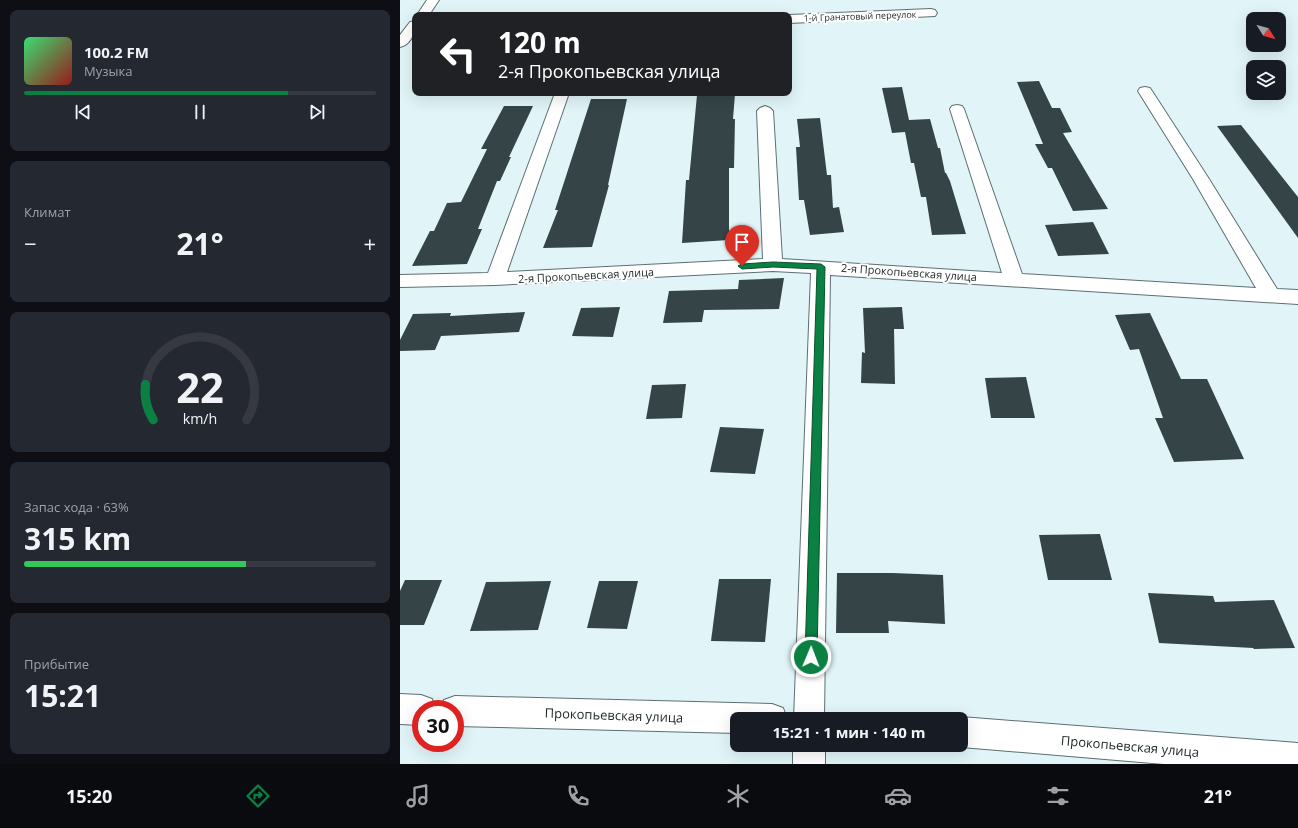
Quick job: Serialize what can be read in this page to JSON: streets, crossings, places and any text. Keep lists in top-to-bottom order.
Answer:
{
  "streets": {
    "street": ["1-й Гранатовый переулок", "2-я Прокопьевская улица", "Прокопьевская улица"]
  },
  "north": "bottom right",
  "page": {
    "turn": ["120 m", "2-я Прокопьевская улица"],
    "song": ["100.2 FM", "Музыка"],
    "tile": [
      "Климат",
      ["Запас хода · 63%", "315 km"],
      ["Прибытие", "15:21"]
    ],
    "heat": ["−", "21°", "+"],
    "limit": "30",
    "trip": "15:21 · 1 мин · 140 m",
    "tabs": ["15:20", "21°"],
    "gauge": ["22", "km/h"]
  }
}
